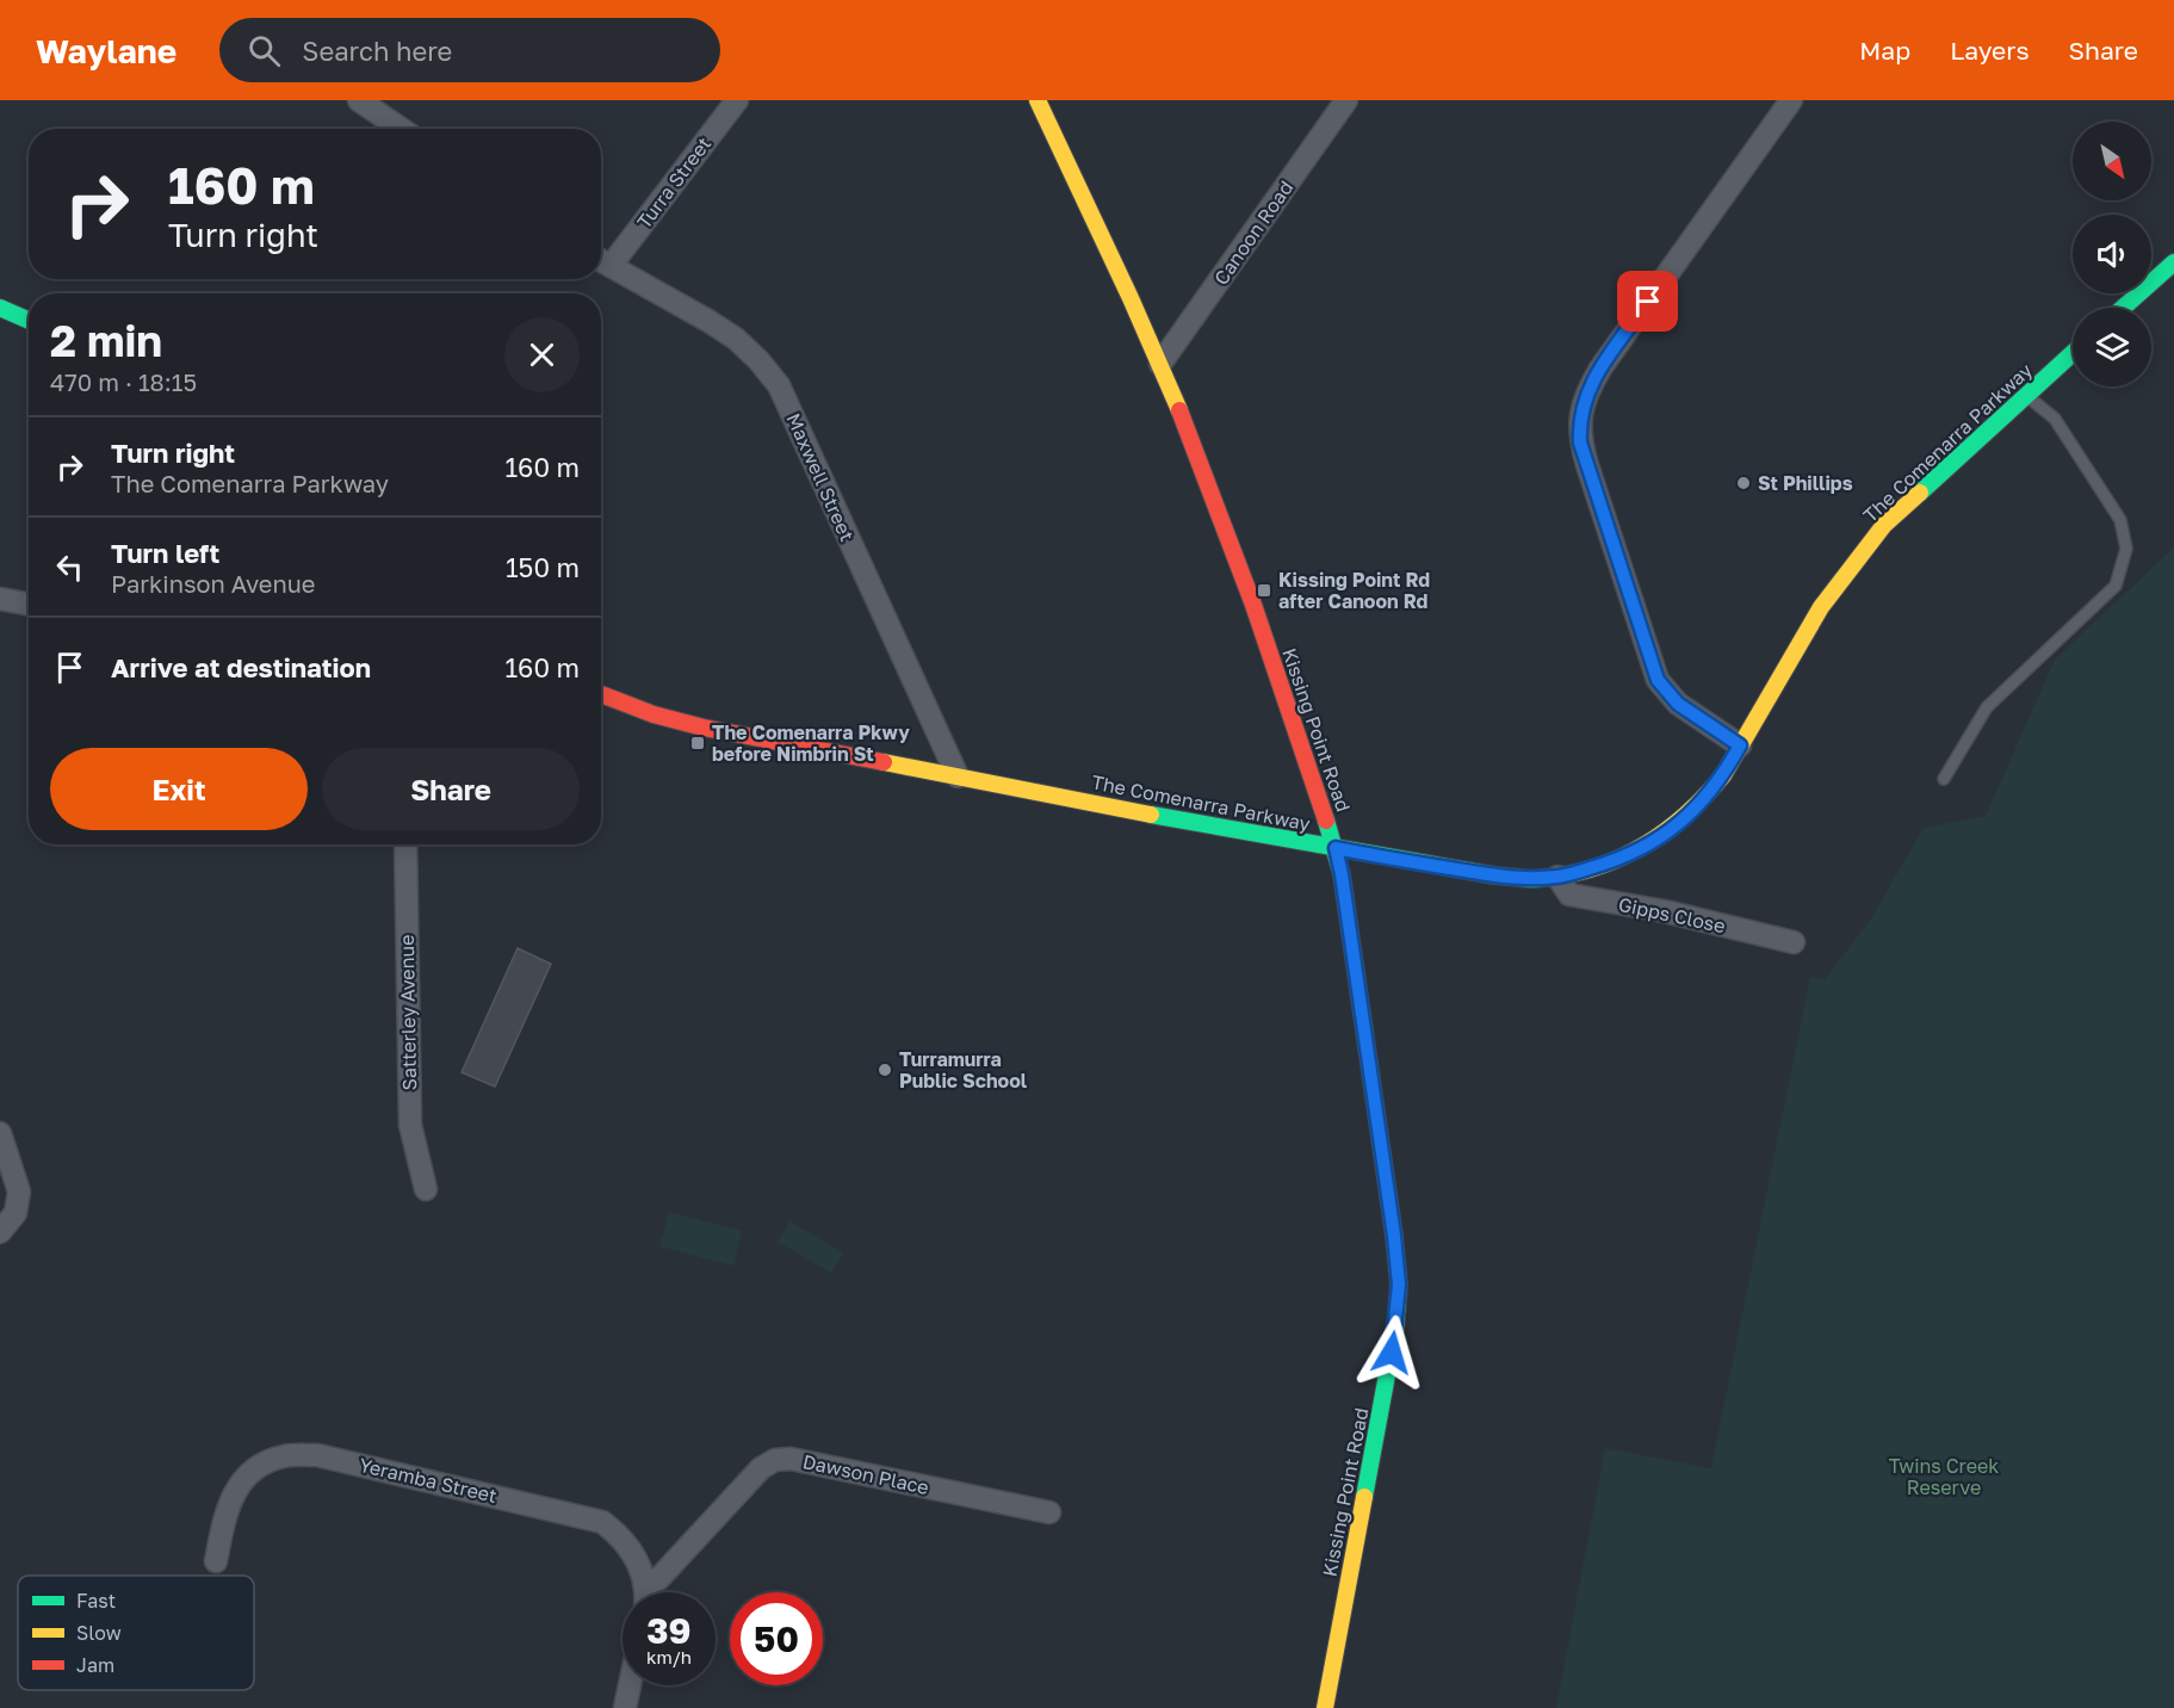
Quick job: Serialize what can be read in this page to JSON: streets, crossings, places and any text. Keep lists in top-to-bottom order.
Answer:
{
  "streets": {
    "main road": ["The Comenarra Parkway", "Kissing Point Road"],
    "street": [
      "Turra Street",
      "Canoon Road",
      "Maxwell Street",
      "Gipps Close",
      "Satterley Avenue",
      "Dawson Place",
      "Yeramba Street"
    ]
  },
  "crossings": [
    ["Turra Street", "Maxwell Street"],
    ["Canoon Road", "Kissing Point Road"],
    ["The Comenarra Parkway", "Maxwell Street"],
    ["The Comenarra Parkway", "Kissing Point Road"],
    ["The Comenarra Parkway", "Gipps Close"],
    ["Dawson Place", "Yeramba Street"]
  ],
  "parks": ["Twins Creek Reserve"],
  "places": {
    "other": ["St Phillips", "Turramurra Public School"],
    "transit": ["Kissing Point Rd after Canoon Rd", "The Comenarra Pkwy before Nimbrin St"]
  },
  "legend": ["Fast", "Slow", "Jam"],
  "north": "bottom right",
  "page": {
    "header": "Waylane",
    "search": "Search here",
    "nav": ["Map", "Layers", "Share"],
    "turn": ["160 m", "Turn right"],
    "heading": ["2 min", "470 m · 18:15"],
    "list": [
      {
        "name": "Turn right",
        "note": "The Comenarra Parkway",
        "value": "160 m"
      },
      {
        "name": "Turn left",
        "note": "Parkinson Avenue",
        "value": "150 m"
      },
      {
        "name": "Arrive at destination",
        "value": "160 m"
      }
    ],
    "buttons": ["Exit", "Share"],
    "speed": "39 km/h",
    "limit": "50"
  }
}
